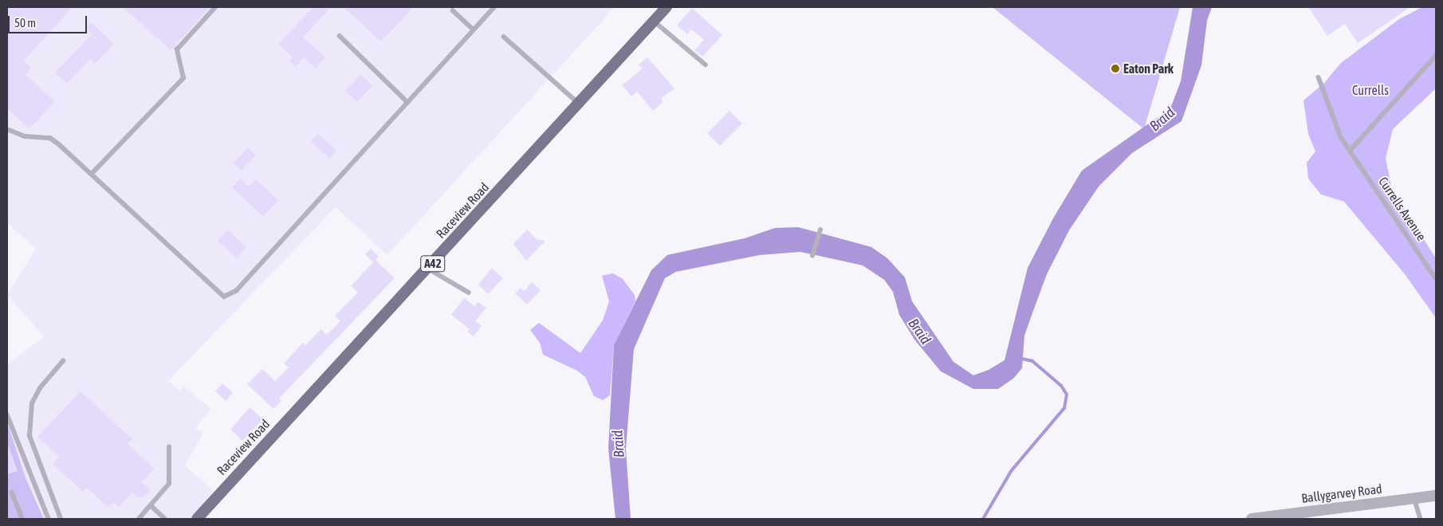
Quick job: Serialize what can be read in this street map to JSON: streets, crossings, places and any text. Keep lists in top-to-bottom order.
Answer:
{
  "streets": {
    "main road": ["Raceview Road", "A42"],
    "street": ["Ballygarvey Road"],
    "lane": ["Currells Avenue"]
  },
  "water": ["Braid"],
  "parks": ["Currells"],
  "places": ["Eaton Park"],
  "scale_bar": "50 m"
}
